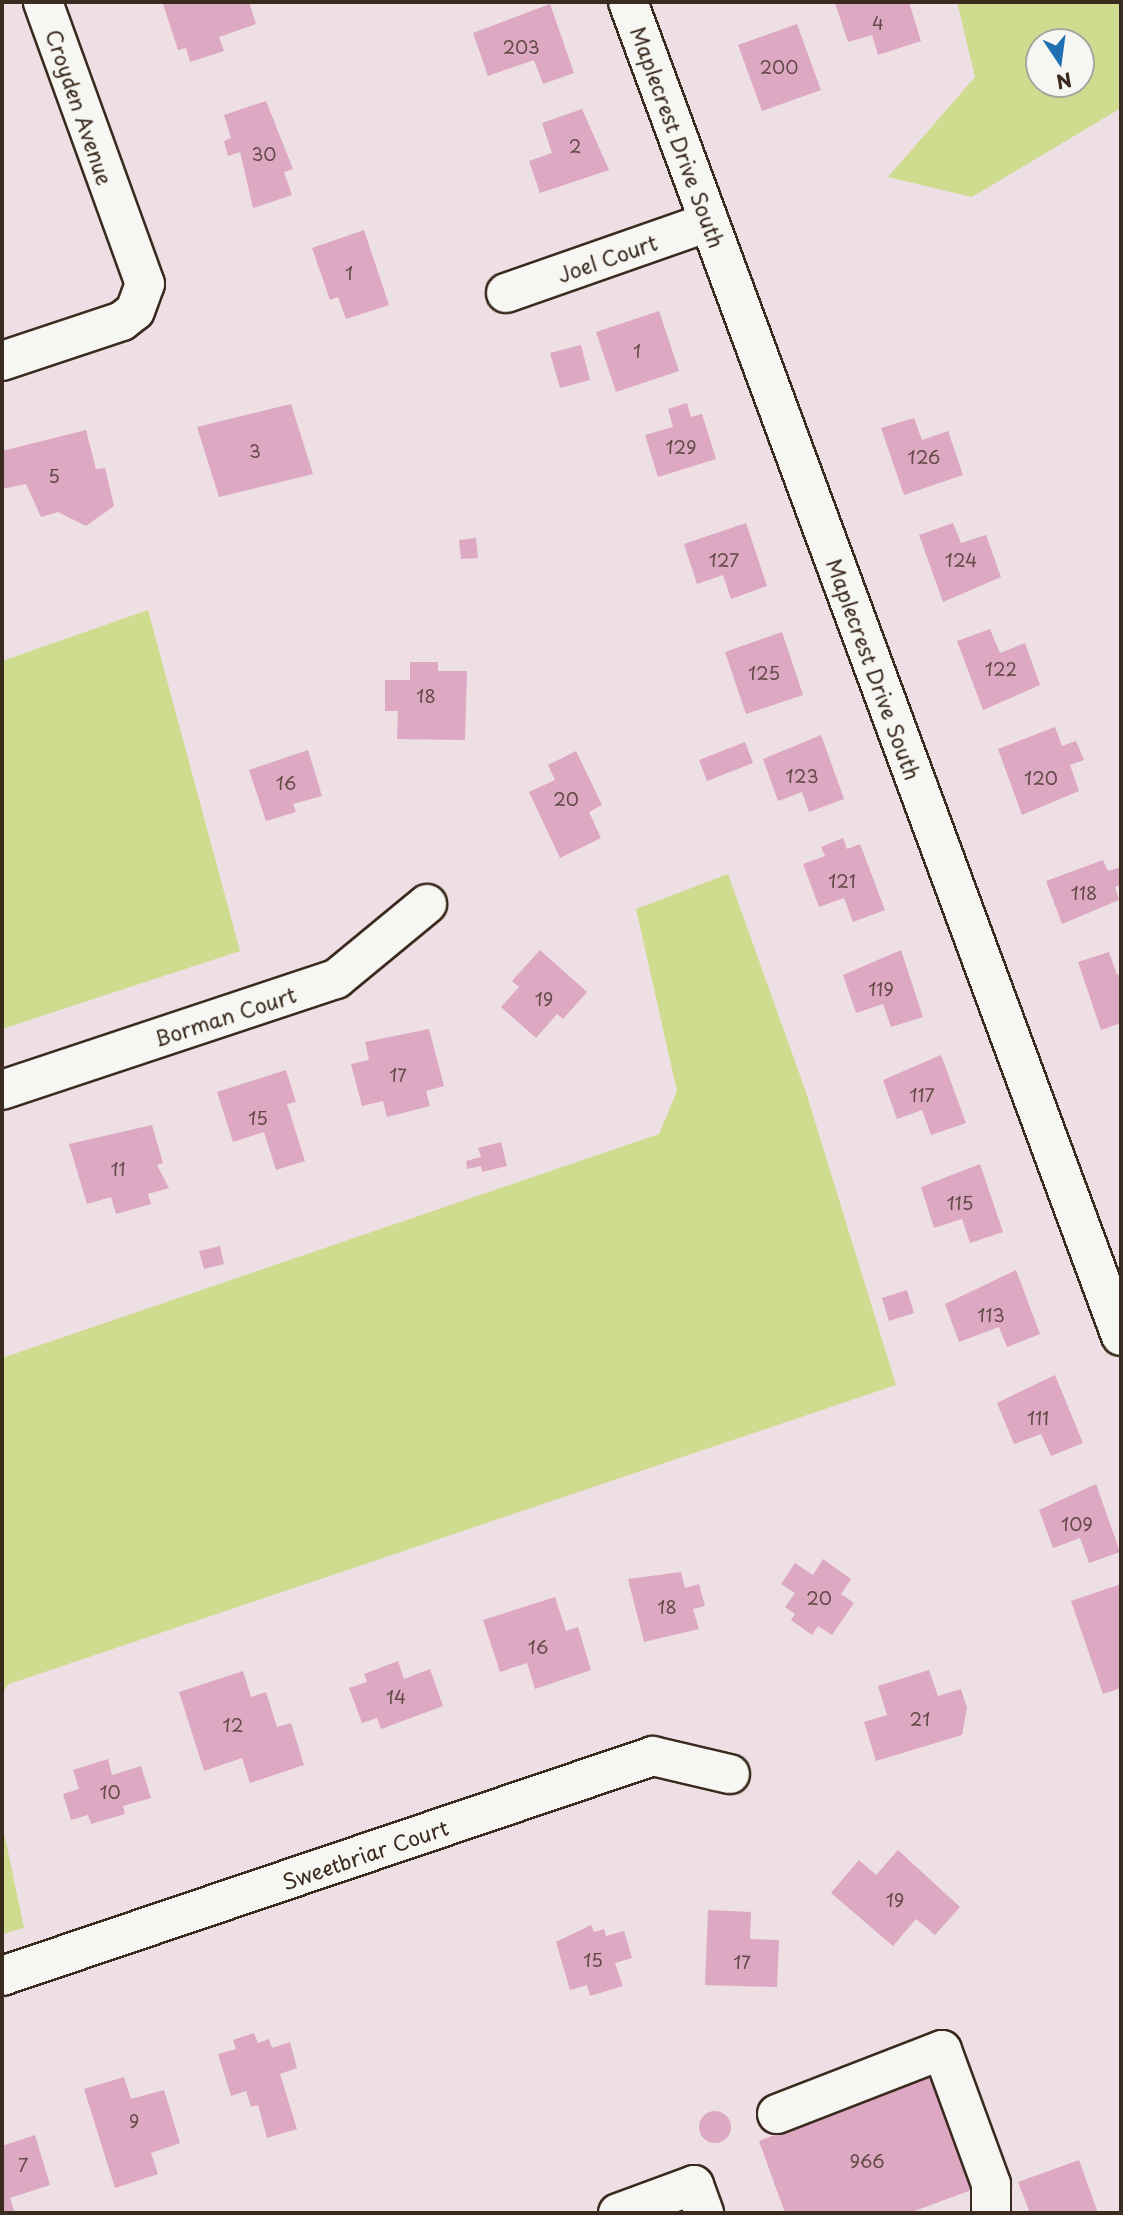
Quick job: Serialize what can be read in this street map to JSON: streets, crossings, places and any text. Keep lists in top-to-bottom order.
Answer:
{
  "streets": {
    "street": [
      "Croyden Avenue",
      "Maplecrest Drive South",
      "Joel Court",
      "Borman Court",
      "Sweetbriar Court"
    ]
  },
  "crossings": [
    ["Maplecrest Drive South", "Joel Court"]
  ],
  "house_numbers": [
    "4",
    "203",
    "200",
    "2",
    "30",
    "1",
    "1",
    "129",
    "3",
    "126",
    "5",
    "127",
    "124",
    "122",
    "125",
    "18",
    "123",
    "120",
    "16",
    "20",
    "121",
    "118",
    "119",
    "19",
    "17",
    "117",
    "15",
    "11",
    "115",
    "113",
    "111",
    "109",
    "20",
    "18",
    "16",
    "14",
    "21",
    "12",
    "10",
    "19",
    "15",
    "17",
    "9",
    "966",
    "7"
  ],
  "north": "bottom"
}
